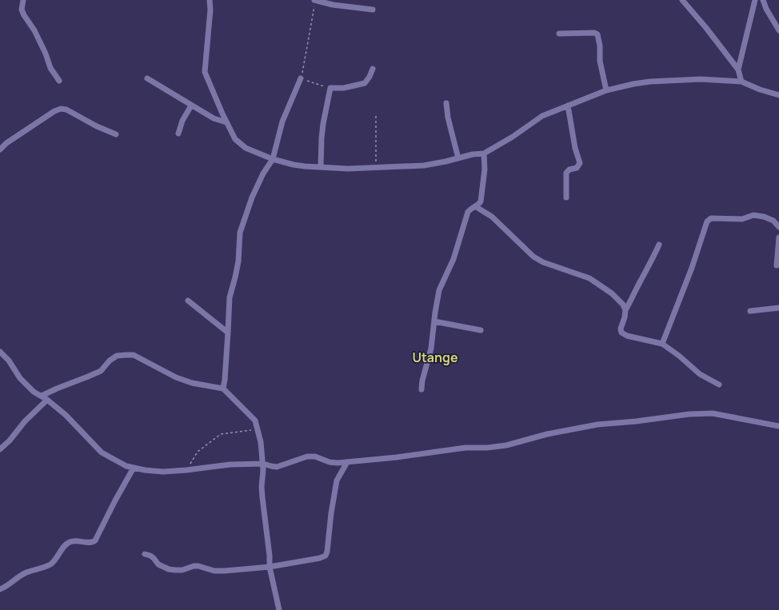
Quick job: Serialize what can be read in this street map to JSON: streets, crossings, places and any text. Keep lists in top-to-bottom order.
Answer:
{
  "districts": ["Utange"]
}
